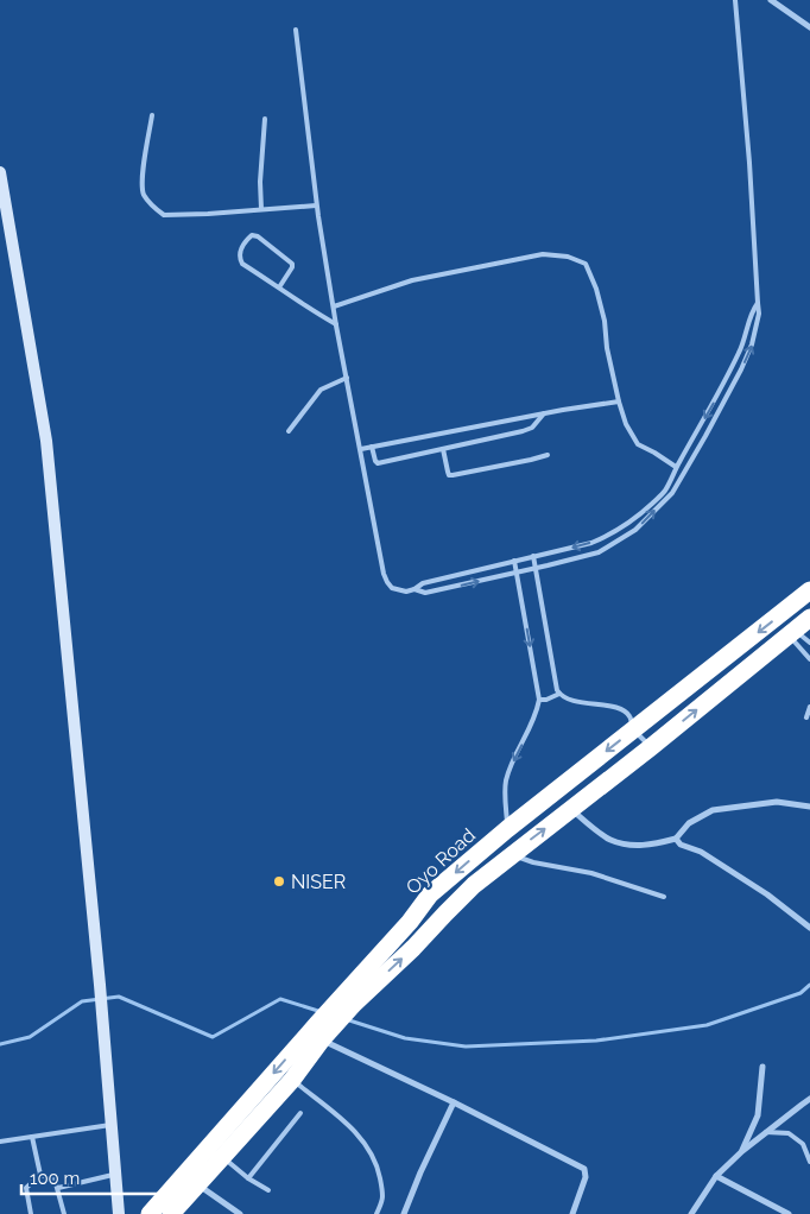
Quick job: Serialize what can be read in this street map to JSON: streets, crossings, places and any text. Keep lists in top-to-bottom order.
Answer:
{
  "streets": {
    "highway": ["Oyo Road"]
  },
  "places": ["NISER"],
  "scale_bar": "100 m"
}
